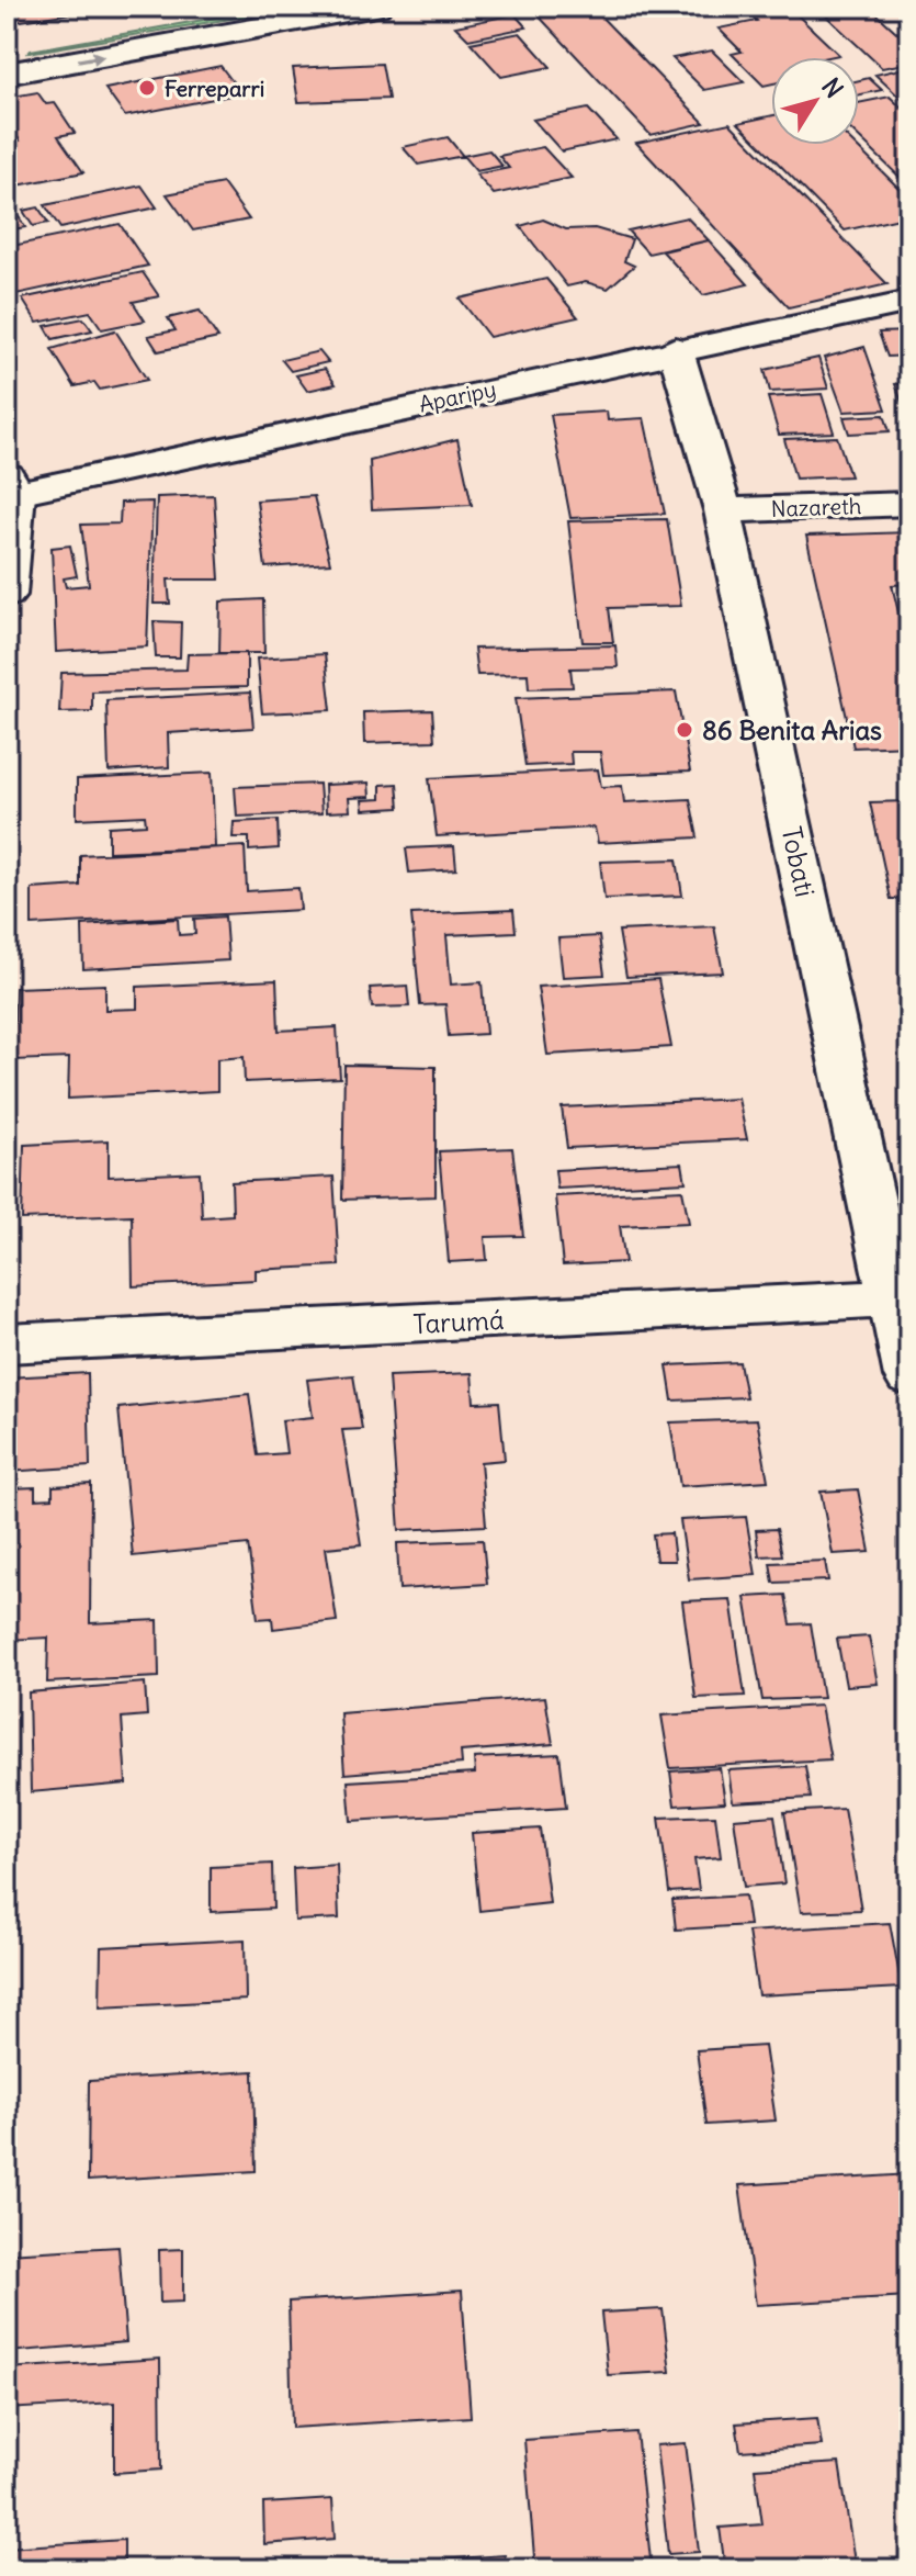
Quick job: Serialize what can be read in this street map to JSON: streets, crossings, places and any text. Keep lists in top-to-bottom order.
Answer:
{
  "streets": {
    "street": [
      "Aparipy",
      "Nazareth",
      "Tobati",
      "Tarumá"
    ]
  },
  "crossings": [
    ["Aparipy", "Tobati"],
    ["Nazareth", "Tobati"],
    ["Tobati", "Tarumá"]
  ],
  "places": ["Ferreparri", "86 Benita Arias"],
  "north": "top right"
}
